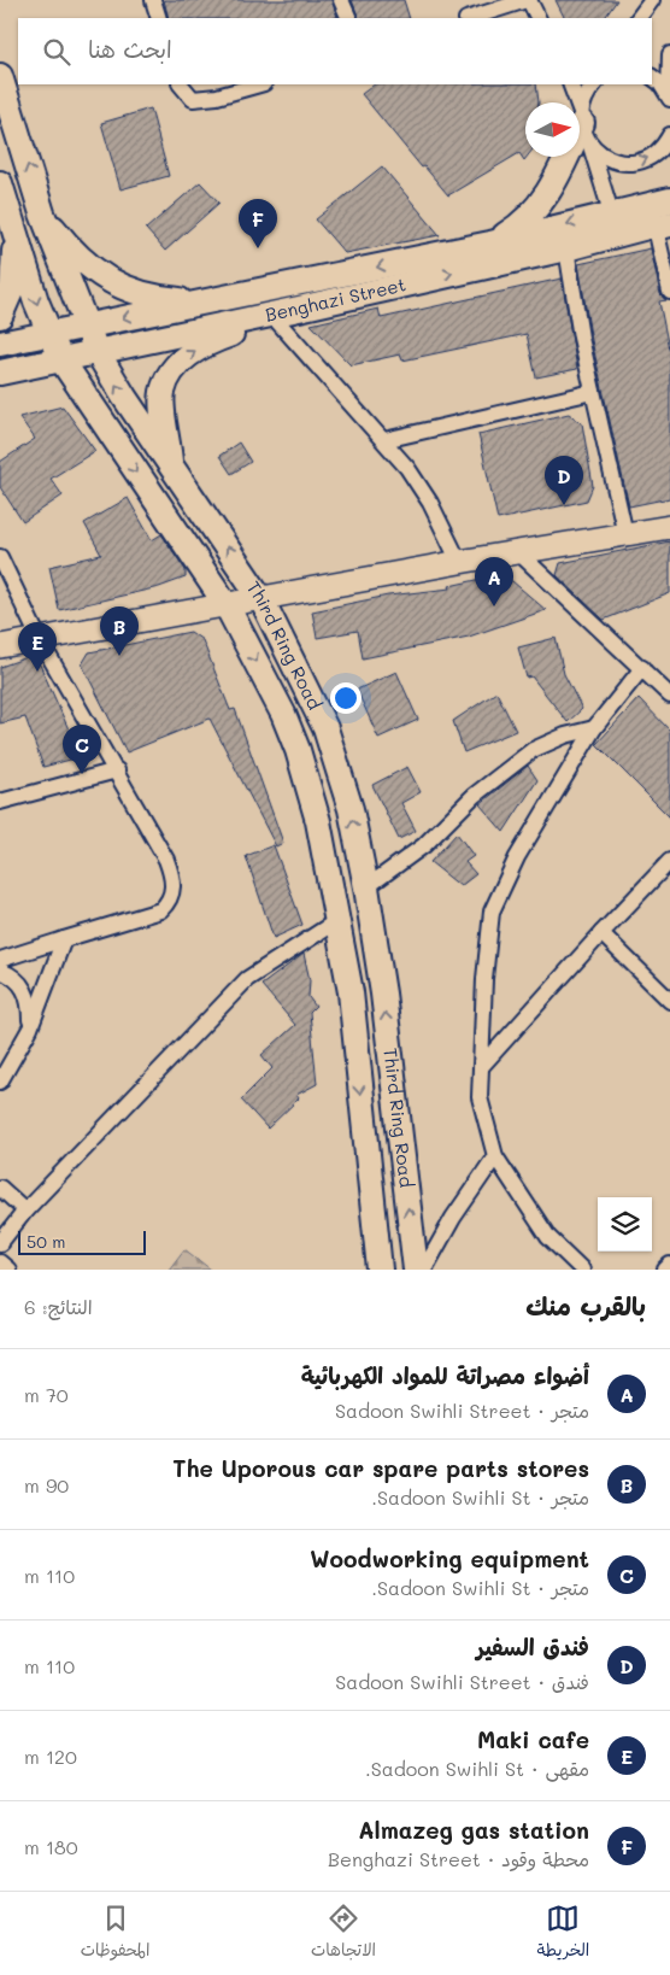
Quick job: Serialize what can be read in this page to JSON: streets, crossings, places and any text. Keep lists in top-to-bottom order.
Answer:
{
  "streets": {
    "main road": ["Benghazi Street", "Third Ring Road"]
  },
  "crossings": [
    ["Benghazi Street", "Third Ring Road"]
  ],
  "scale_bar": "50 m",
  "north": "right",
  "page": {
    "search": "ابحث هنا",
    "pins": [
      "F",
      "D",
      "A",
      "B",
      "E",
      "C"
    ],
    "scale": "50 m",
    "heading": ["بالقرب منك", "النتائج: 6"],
    "list": [
      {
        "mark": "A",
        "name": "أضواء مصراتة للمواد الكهربائية",
        "note": "متجر · Sadoon Swihli Street",
        "value": "70 m"
      },
      {
        "mark": "B",
        "name": "The Uporous car spare parts stores",
        "note": "متجر · Sadoon Swihli St.",
        "value": "90 m"
      },
      {
        "mark": "C",
        "name": "Woodworking equipment",
        "note": "متجر · Sadoon Swihli St.",
        "value": "110 m"
      },
      {
        "mark": "D",
        "name": "فندق السفير",
        "note": "فندق · Sadoon Swihli Street",
        "value": "110 m"
      },
      {
        "mark": "E",
        "name": "Maki cafe",
        "note": "مقهى · Sadoon Swihli St.",
        "value": "120 m"
      },
      {
        "mark": "F",
        "name": "Almazeg gas station",
        "note": "محطة وقود · Benghazi Street",
        "value": "180 m"
      }
    ],
    "nav": ["الخريطة", "الاتجاهات", "المحفوظات"]
  }
}
